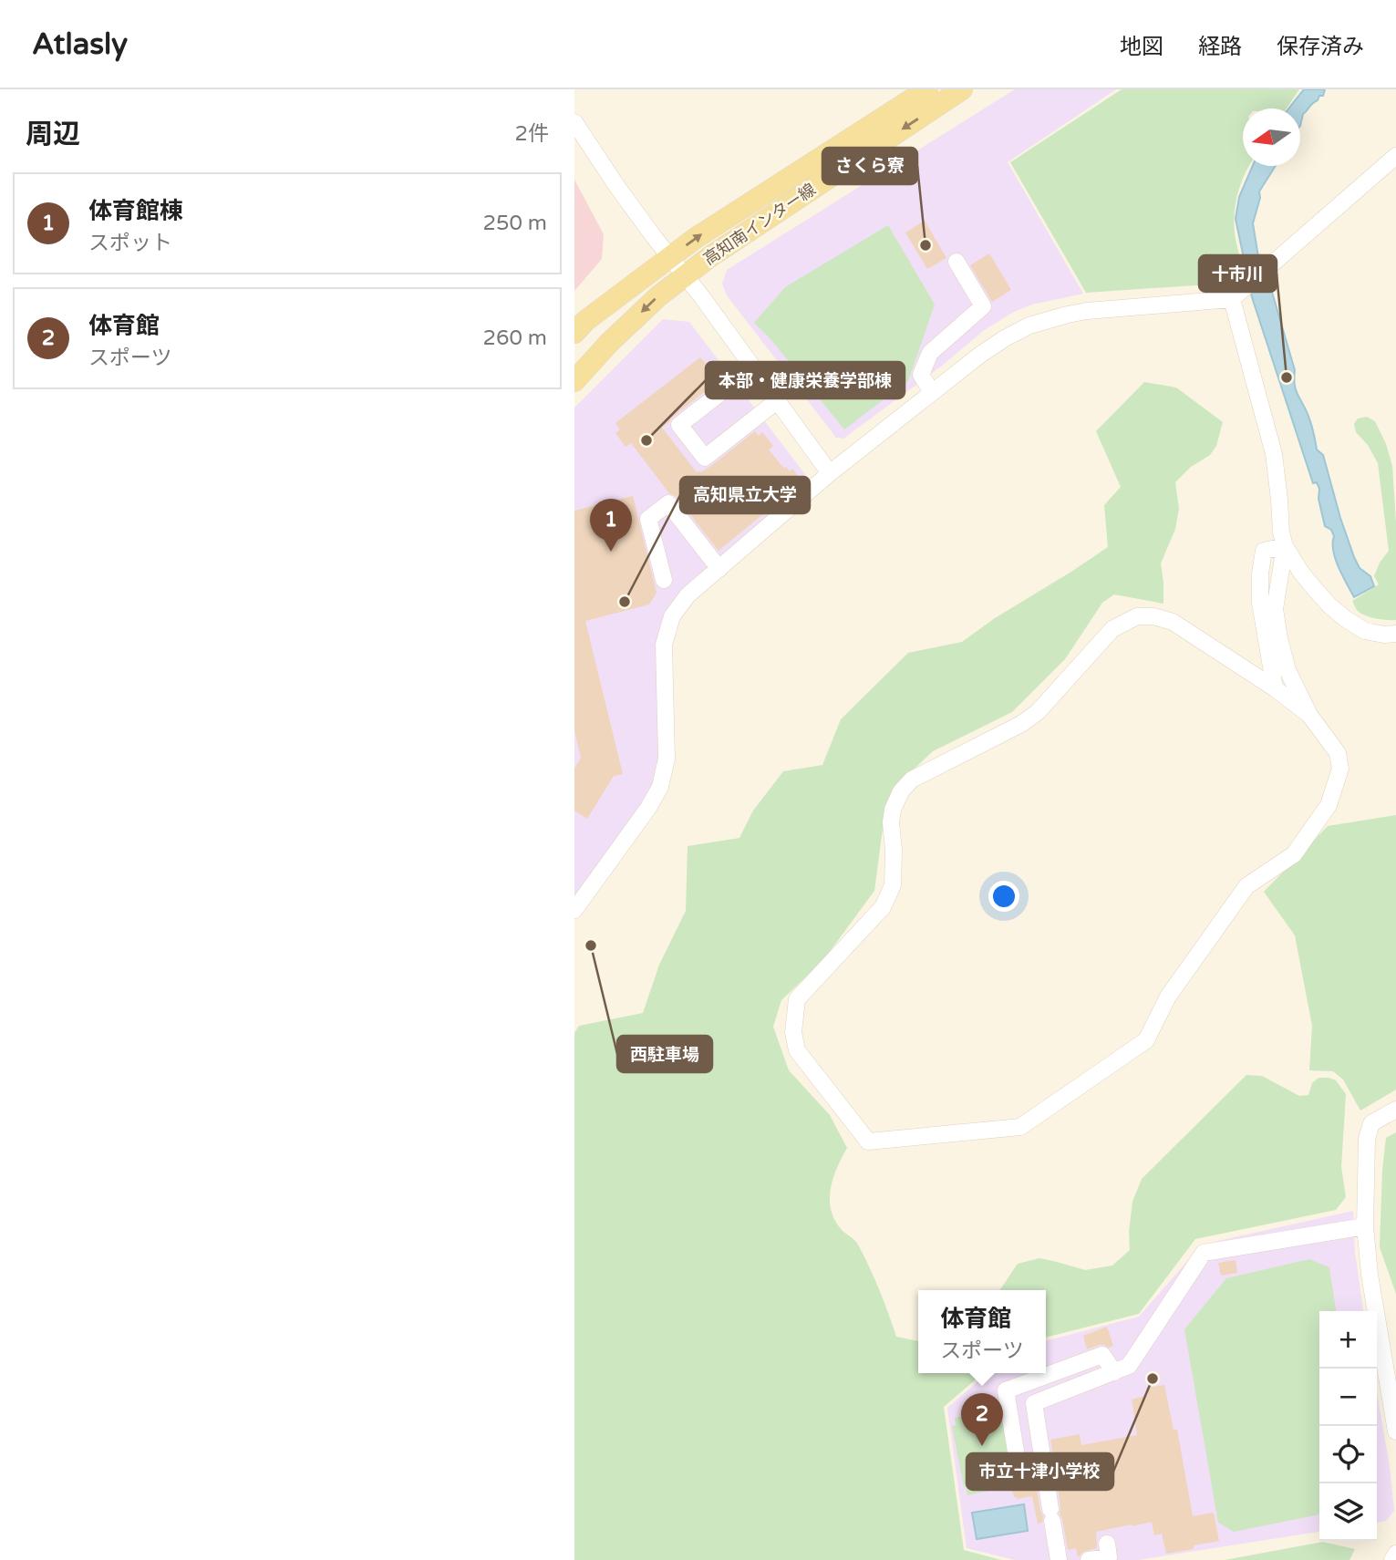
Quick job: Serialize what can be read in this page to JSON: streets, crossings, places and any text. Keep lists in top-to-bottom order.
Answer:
{
  "streets": {
    "main road": ["高知南インター線"]
  },
  "places": [
    "さくら寮",
    "十市川",
    "本部・健康栄養学部棟",
    "高知県立大学",
    "西駐車場",
    "市立十津小学校"
  ],
  "north": "left",
  "page": {
    "header": "Atlasly",
    "nav": ["地図", "経路", "保存済み"],
    "heading": ["周辺", "2件"],
    "list": [
      {
        "mark": "1",
        "name": "体育館棟",
        "note": "スポット",
        "value": "250 m"
      },
      {
        "mark": "2",
        "name": "体育館",
        "note": "スポーツ",
        "value": "260 m"
      }
    ],
    "pins": ["1", "2"],
    "popup": ["体育館", "スポーツ"],
    "map_buttons": ["+", "−"]
  }
}
